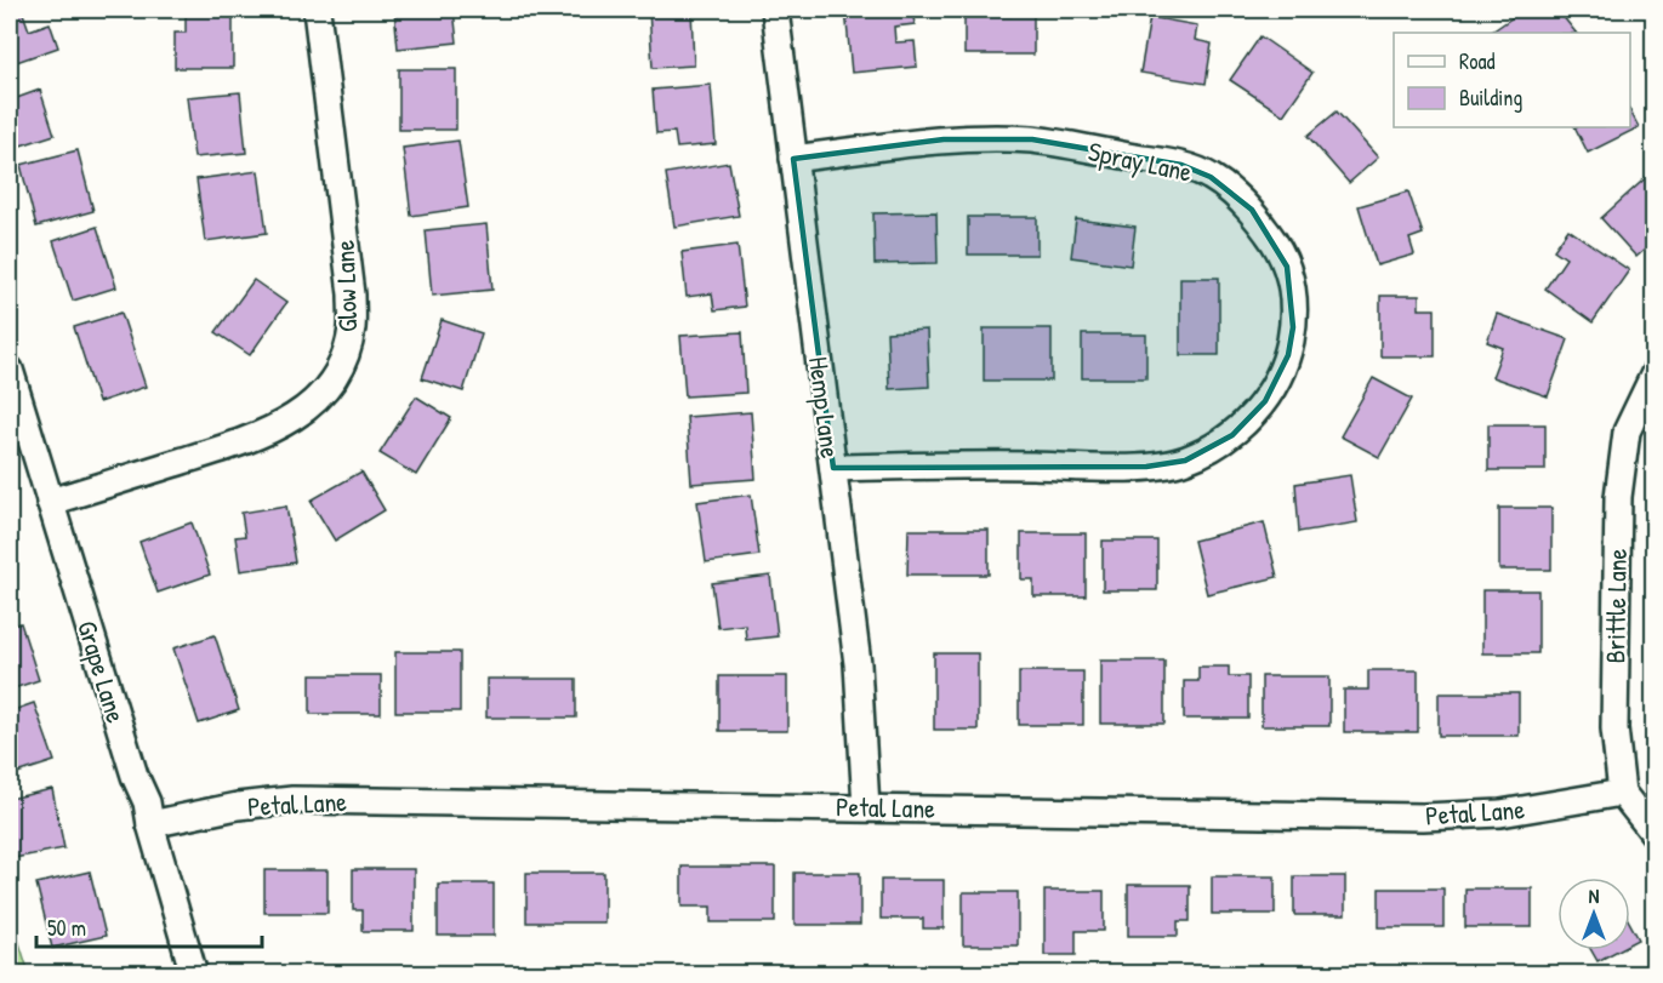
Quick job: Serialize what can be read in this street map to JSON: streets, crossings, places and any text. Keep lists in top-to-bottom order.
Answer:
{
  "streets": {
    "street": [
      "Spray Lane",
      "Glow Lane",
      "Hemp Lane",
      "Brittle Lane",
      "Grape Lane",
      "Petal Lane"
    ]
  },
  "crossings": [
    ["Spray Lane", "Hemp Lane"],
    ["Glow Lane", "Grape Lane"],
    ["Hemp Lane", "Petal Lane"],
    ["Brittle Lane", "Petal Lane"],
    ["Grape Lane", "Petal Lane"]
  ],
  "legend": ["Road", "Building"],
  "scale_bar": "50 m",
  "north": "top"
}
